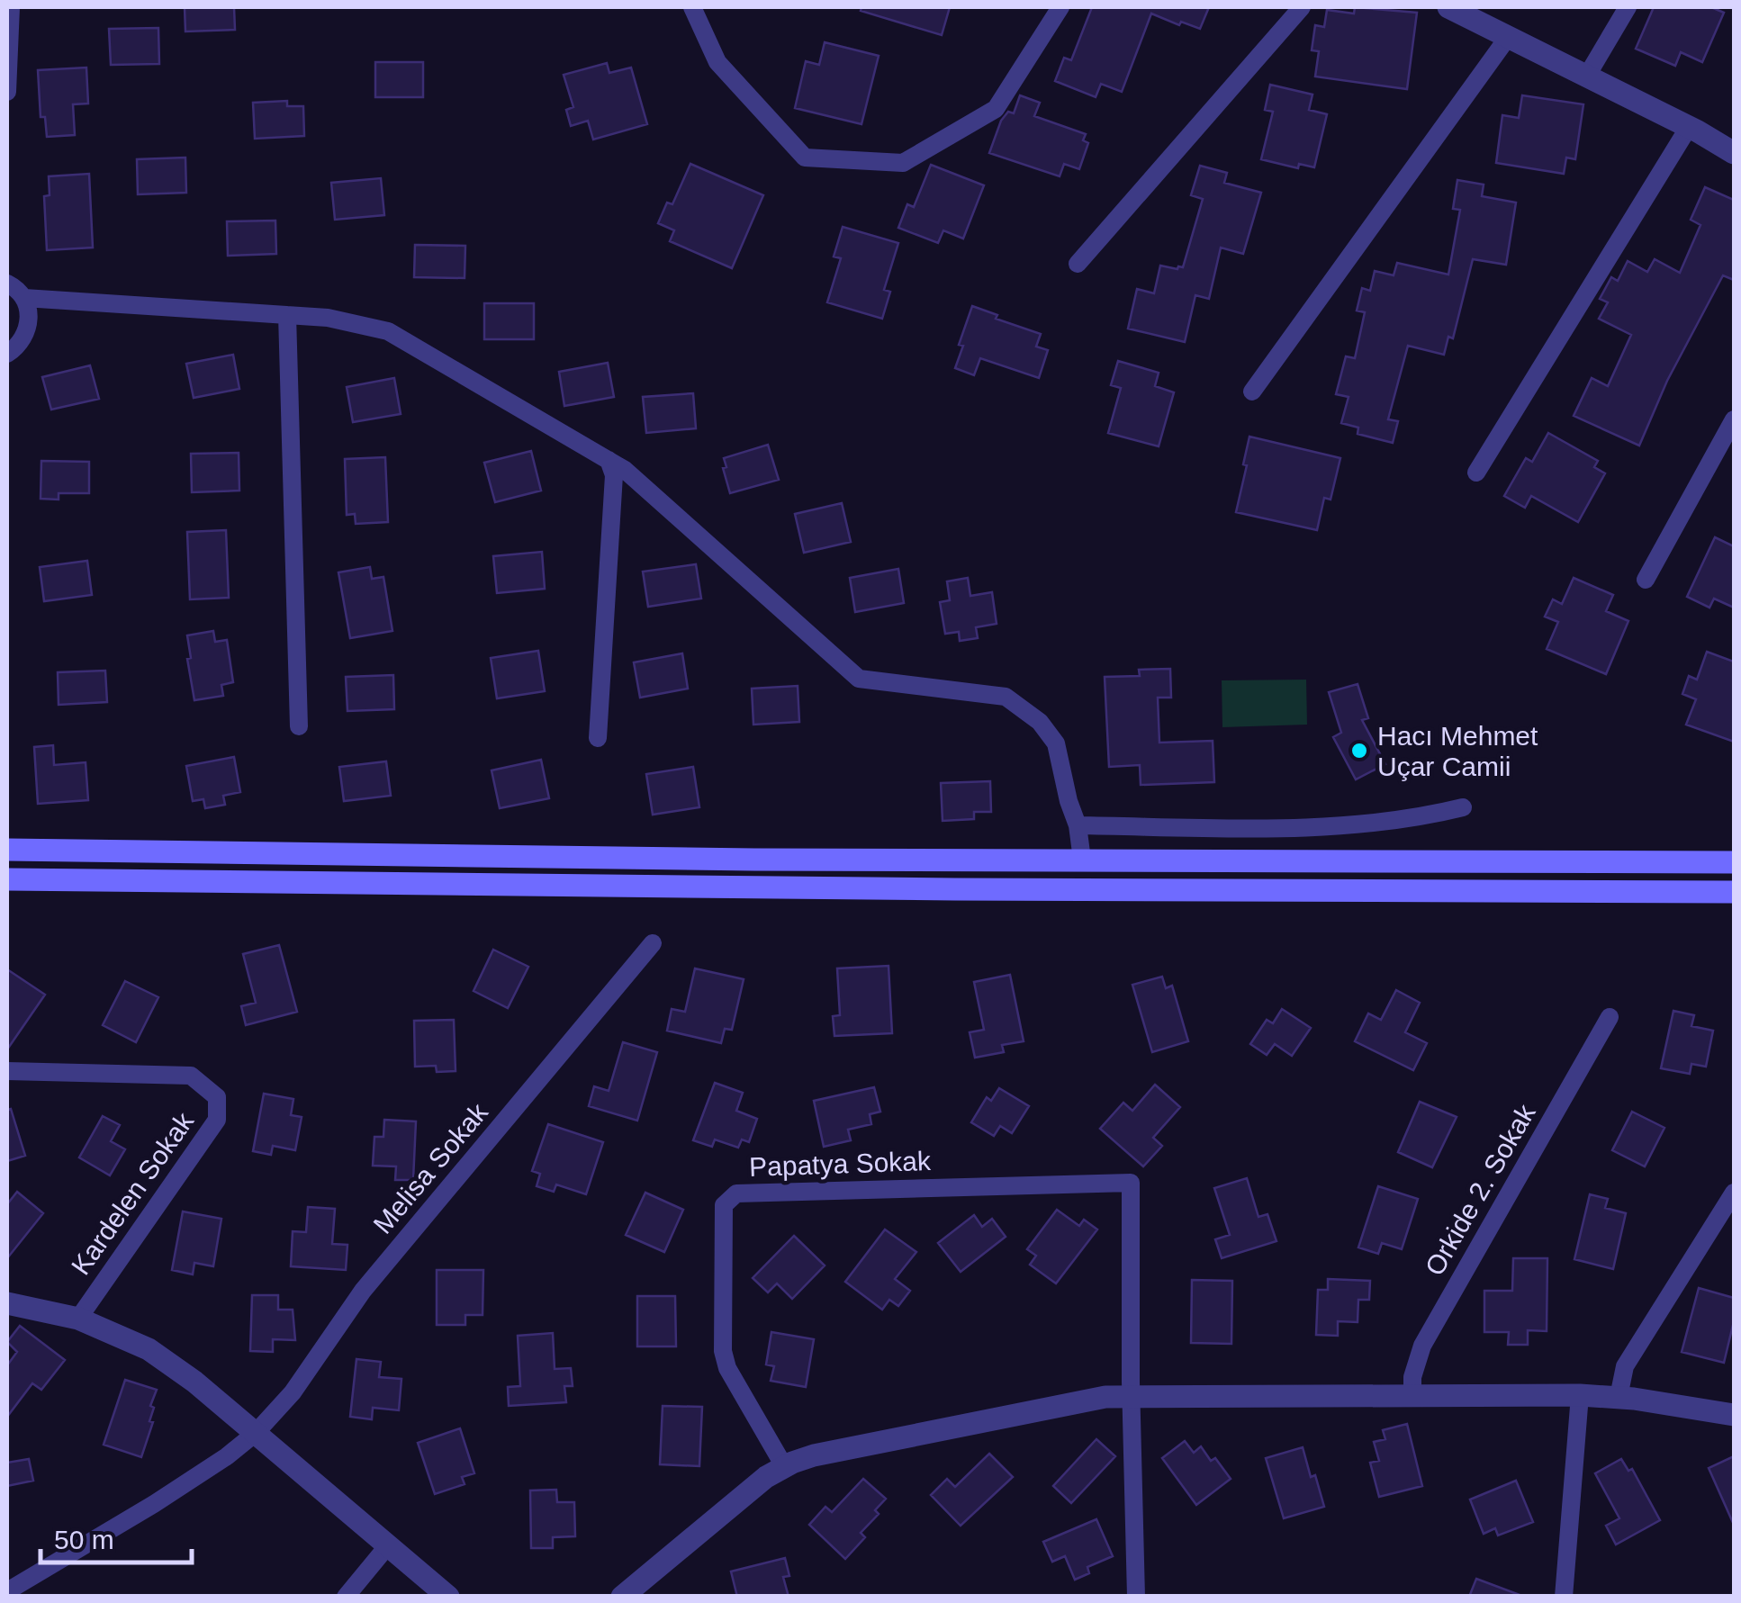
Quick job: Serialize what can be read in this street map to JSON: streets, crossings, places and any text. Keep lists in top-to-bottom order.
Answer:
{
  "streets": {
    "street": [
      "Papatya Sokak",
      "Melisa Sokak",
      "Orkide 2. Sokak",
      "Kardelen Sokak"
    ]
  },
  "places": ["Hacı Mehmet Uçar Camii"],
  "scale_bar": "50 m"
}
